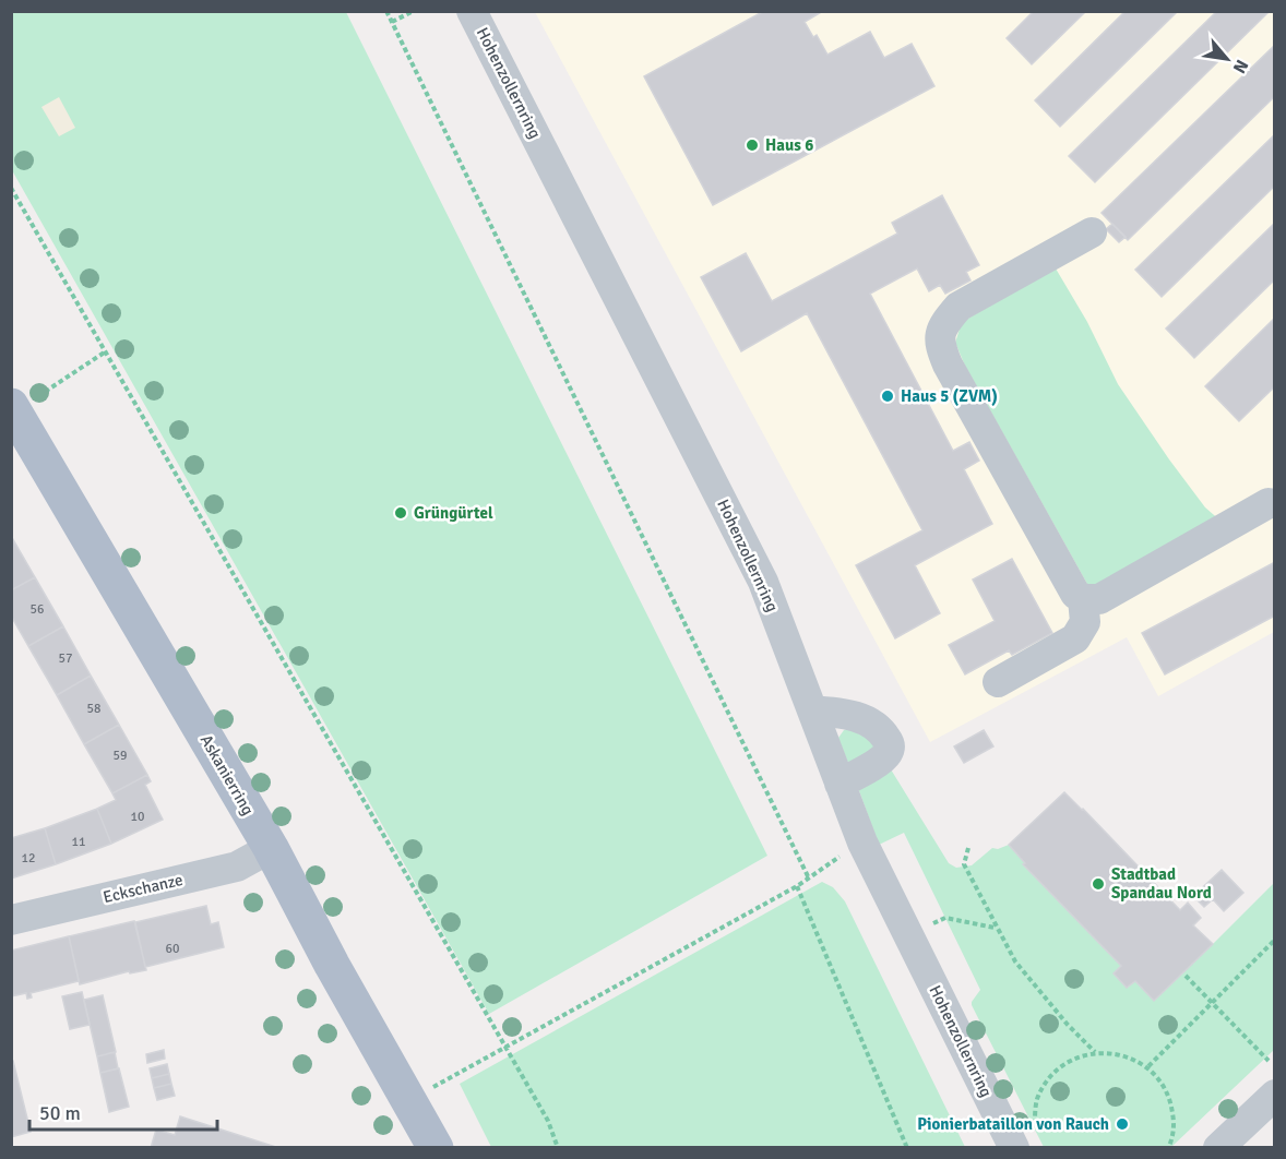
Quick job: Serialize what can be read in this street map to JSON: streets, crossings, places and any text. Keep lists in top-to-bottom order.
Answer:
{
  "streets": {
    "main road": ["Askanierring"],
    "street": ["Hohenzollernring", "Eckschanze"]
  },
  "crossings": [
    ["Askanierring", "Eckschanze"]
  ],
  "places": [
    "Haus 6",
    "Haus 5 (ZVM)",
    "Grüngürtel",
    "Stadtbad Spandau Nord",
    "Pionierbataillon von Rauch"
  ],
  "house_numbers": [
    "56",
    "57",
    "58",
    "59",
    "10",
    "11",
    "12",
    "60"
  ],
  "scale_bar": "50 m",
  "north": "bottom right"
}
